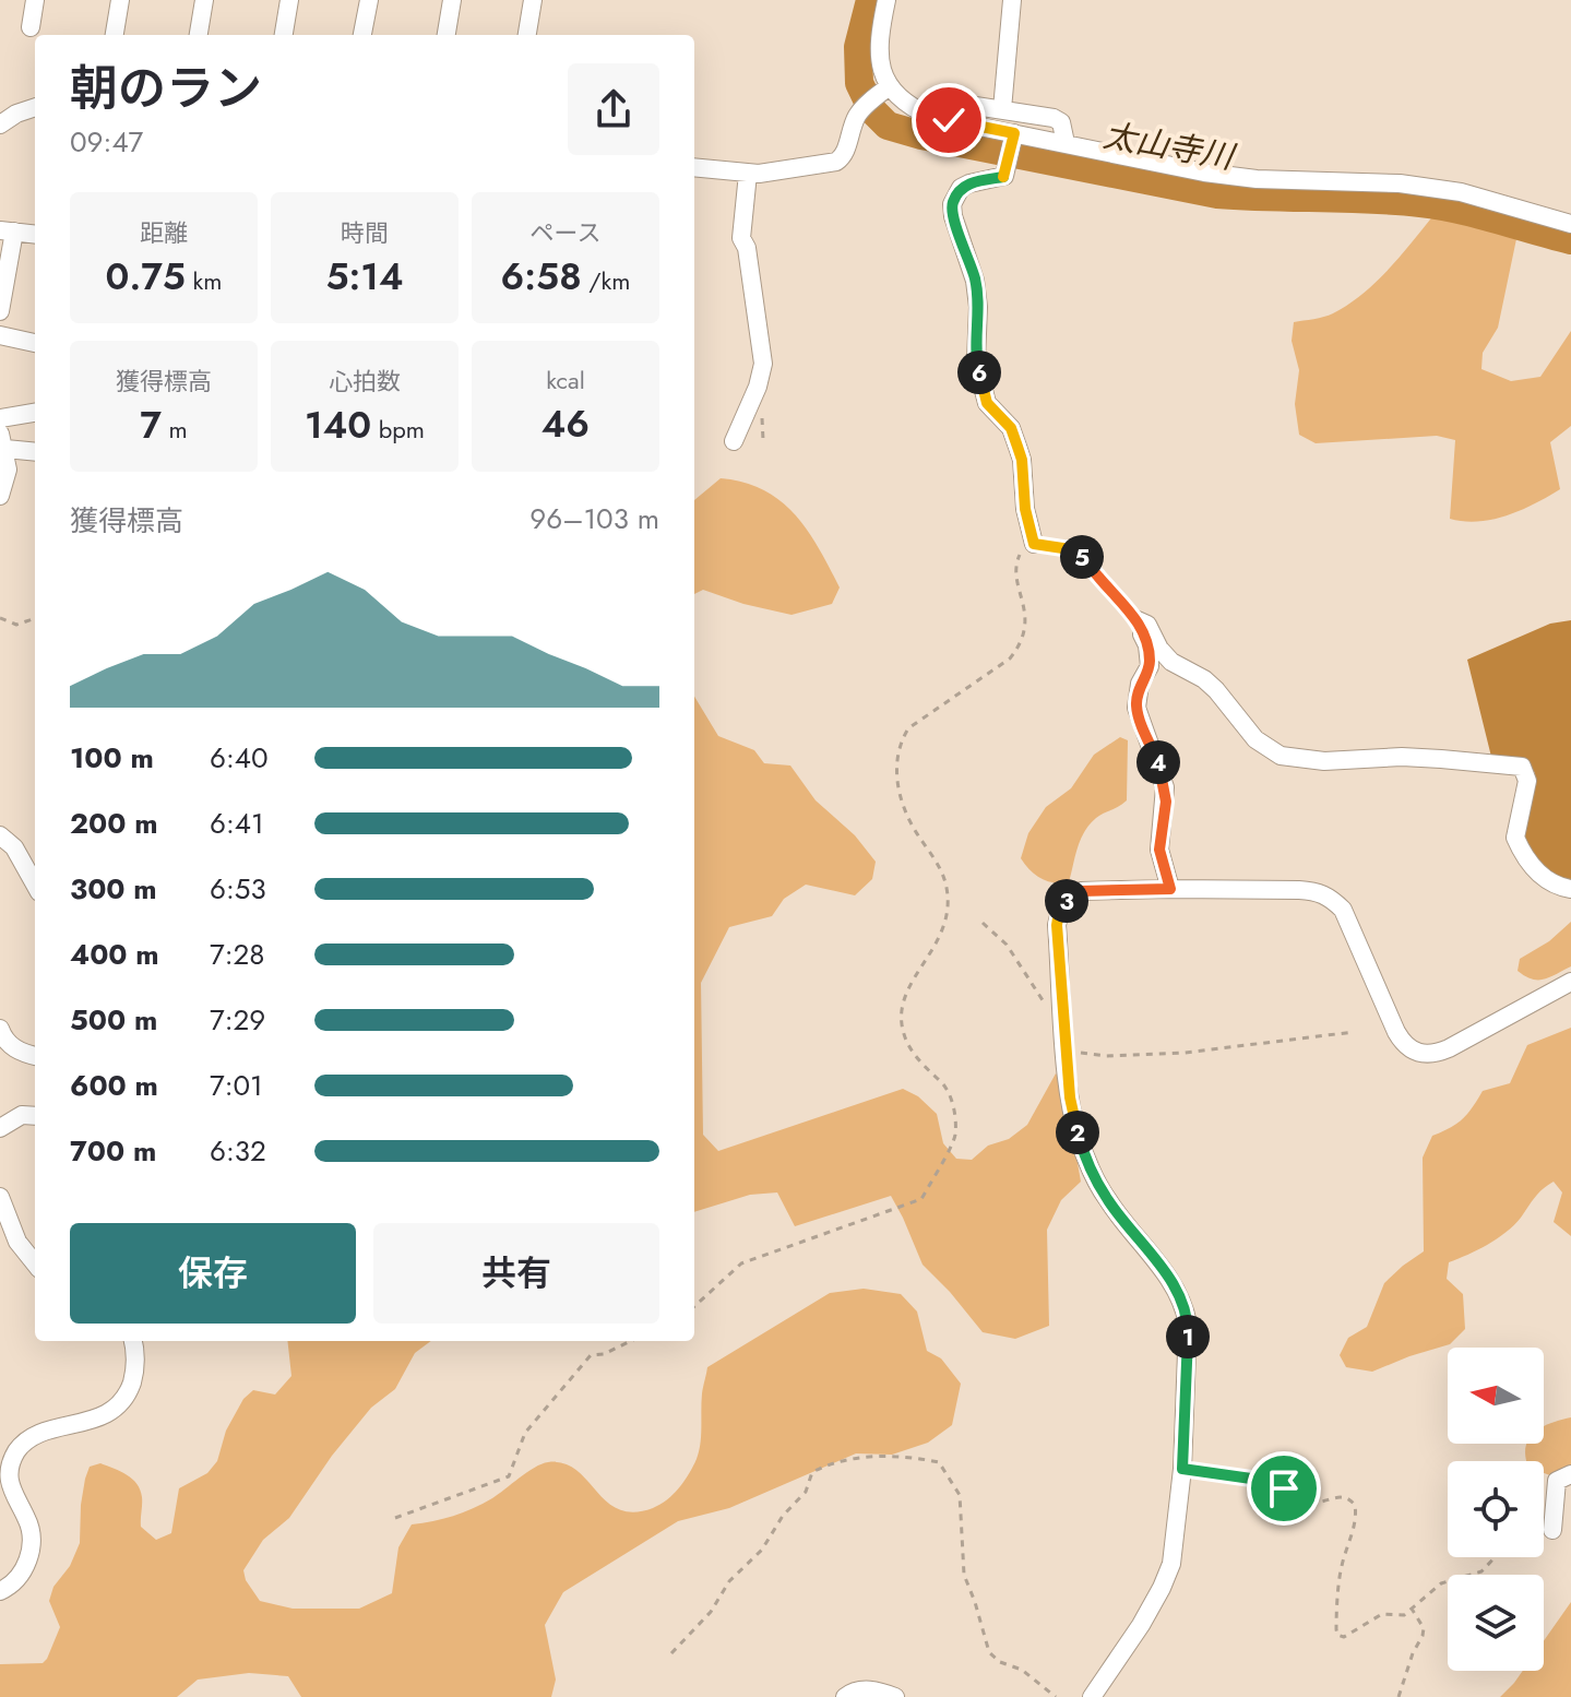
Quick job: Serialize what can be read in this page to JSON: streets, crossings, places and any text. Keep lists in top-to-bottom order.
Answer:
{
  "water": ["太山寺川"],
  "north": "left",
  "page": {
    "heading": ["朝のラン", "09:47"],
    "stats": [
      ["距離", "0.75 km"],
      ["時間", "5:14"],
      ["ペース", "6:58 /km"],
      ["獲得標高", "7 m"],
      ["心拍数", "140 bpm"],
      ["kcal", "46"]
    ],
    "pins": [
      "6",
      "5",
      "4",
      "3",
      "2",
      "1"
    ],
    "chart": ["獲得標高", "96–103 m"],
    "list": [
      {
        "name": "100 m",
        "note": "6:40"
      },
      {
        "name": "200 m",
        "note": "6:41"
      },
      {
        "name": "300 m",
        "note": "6:53"
      },
      {
        "name": "400 m",
        "note": "7:28"
      },
      {
        "name": "500 m",
        "note": "7:29"
      },
      {
        "name": "600 m",
        "note": "7:01"
      },
      {
        "name": "700 m",
        "note": "6:32"
      }
    ],
    "buttons": ["保存", "共有"]
  }
}
